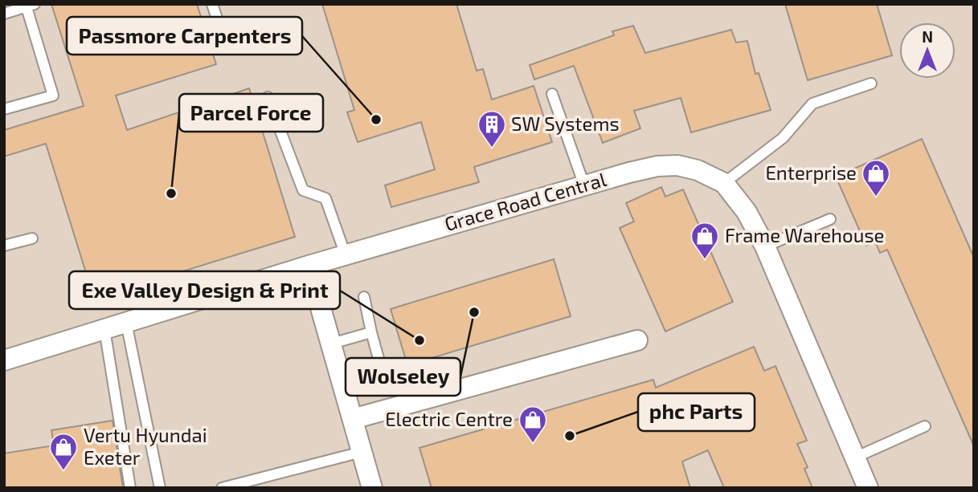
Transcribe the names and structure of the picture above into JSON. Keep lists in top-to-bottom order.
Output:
{
  "streets": {
    "street": ["Grace Road Central"]
  },
  "places": {
    "other": [
      "Passmore Carpenters",
      "Parcel Force",
      "Wolseley",
      "Exe Valley Design & Print",
      "phc Parts"
    ],
    "building": ["SW Systems"],
    "shop": [
      "Enterprise",
      "Frame Warehouse",
      "Electric Centre",
      "Vertu Hyundai Exeter"
    ]
  },
  "north": "top"
}
